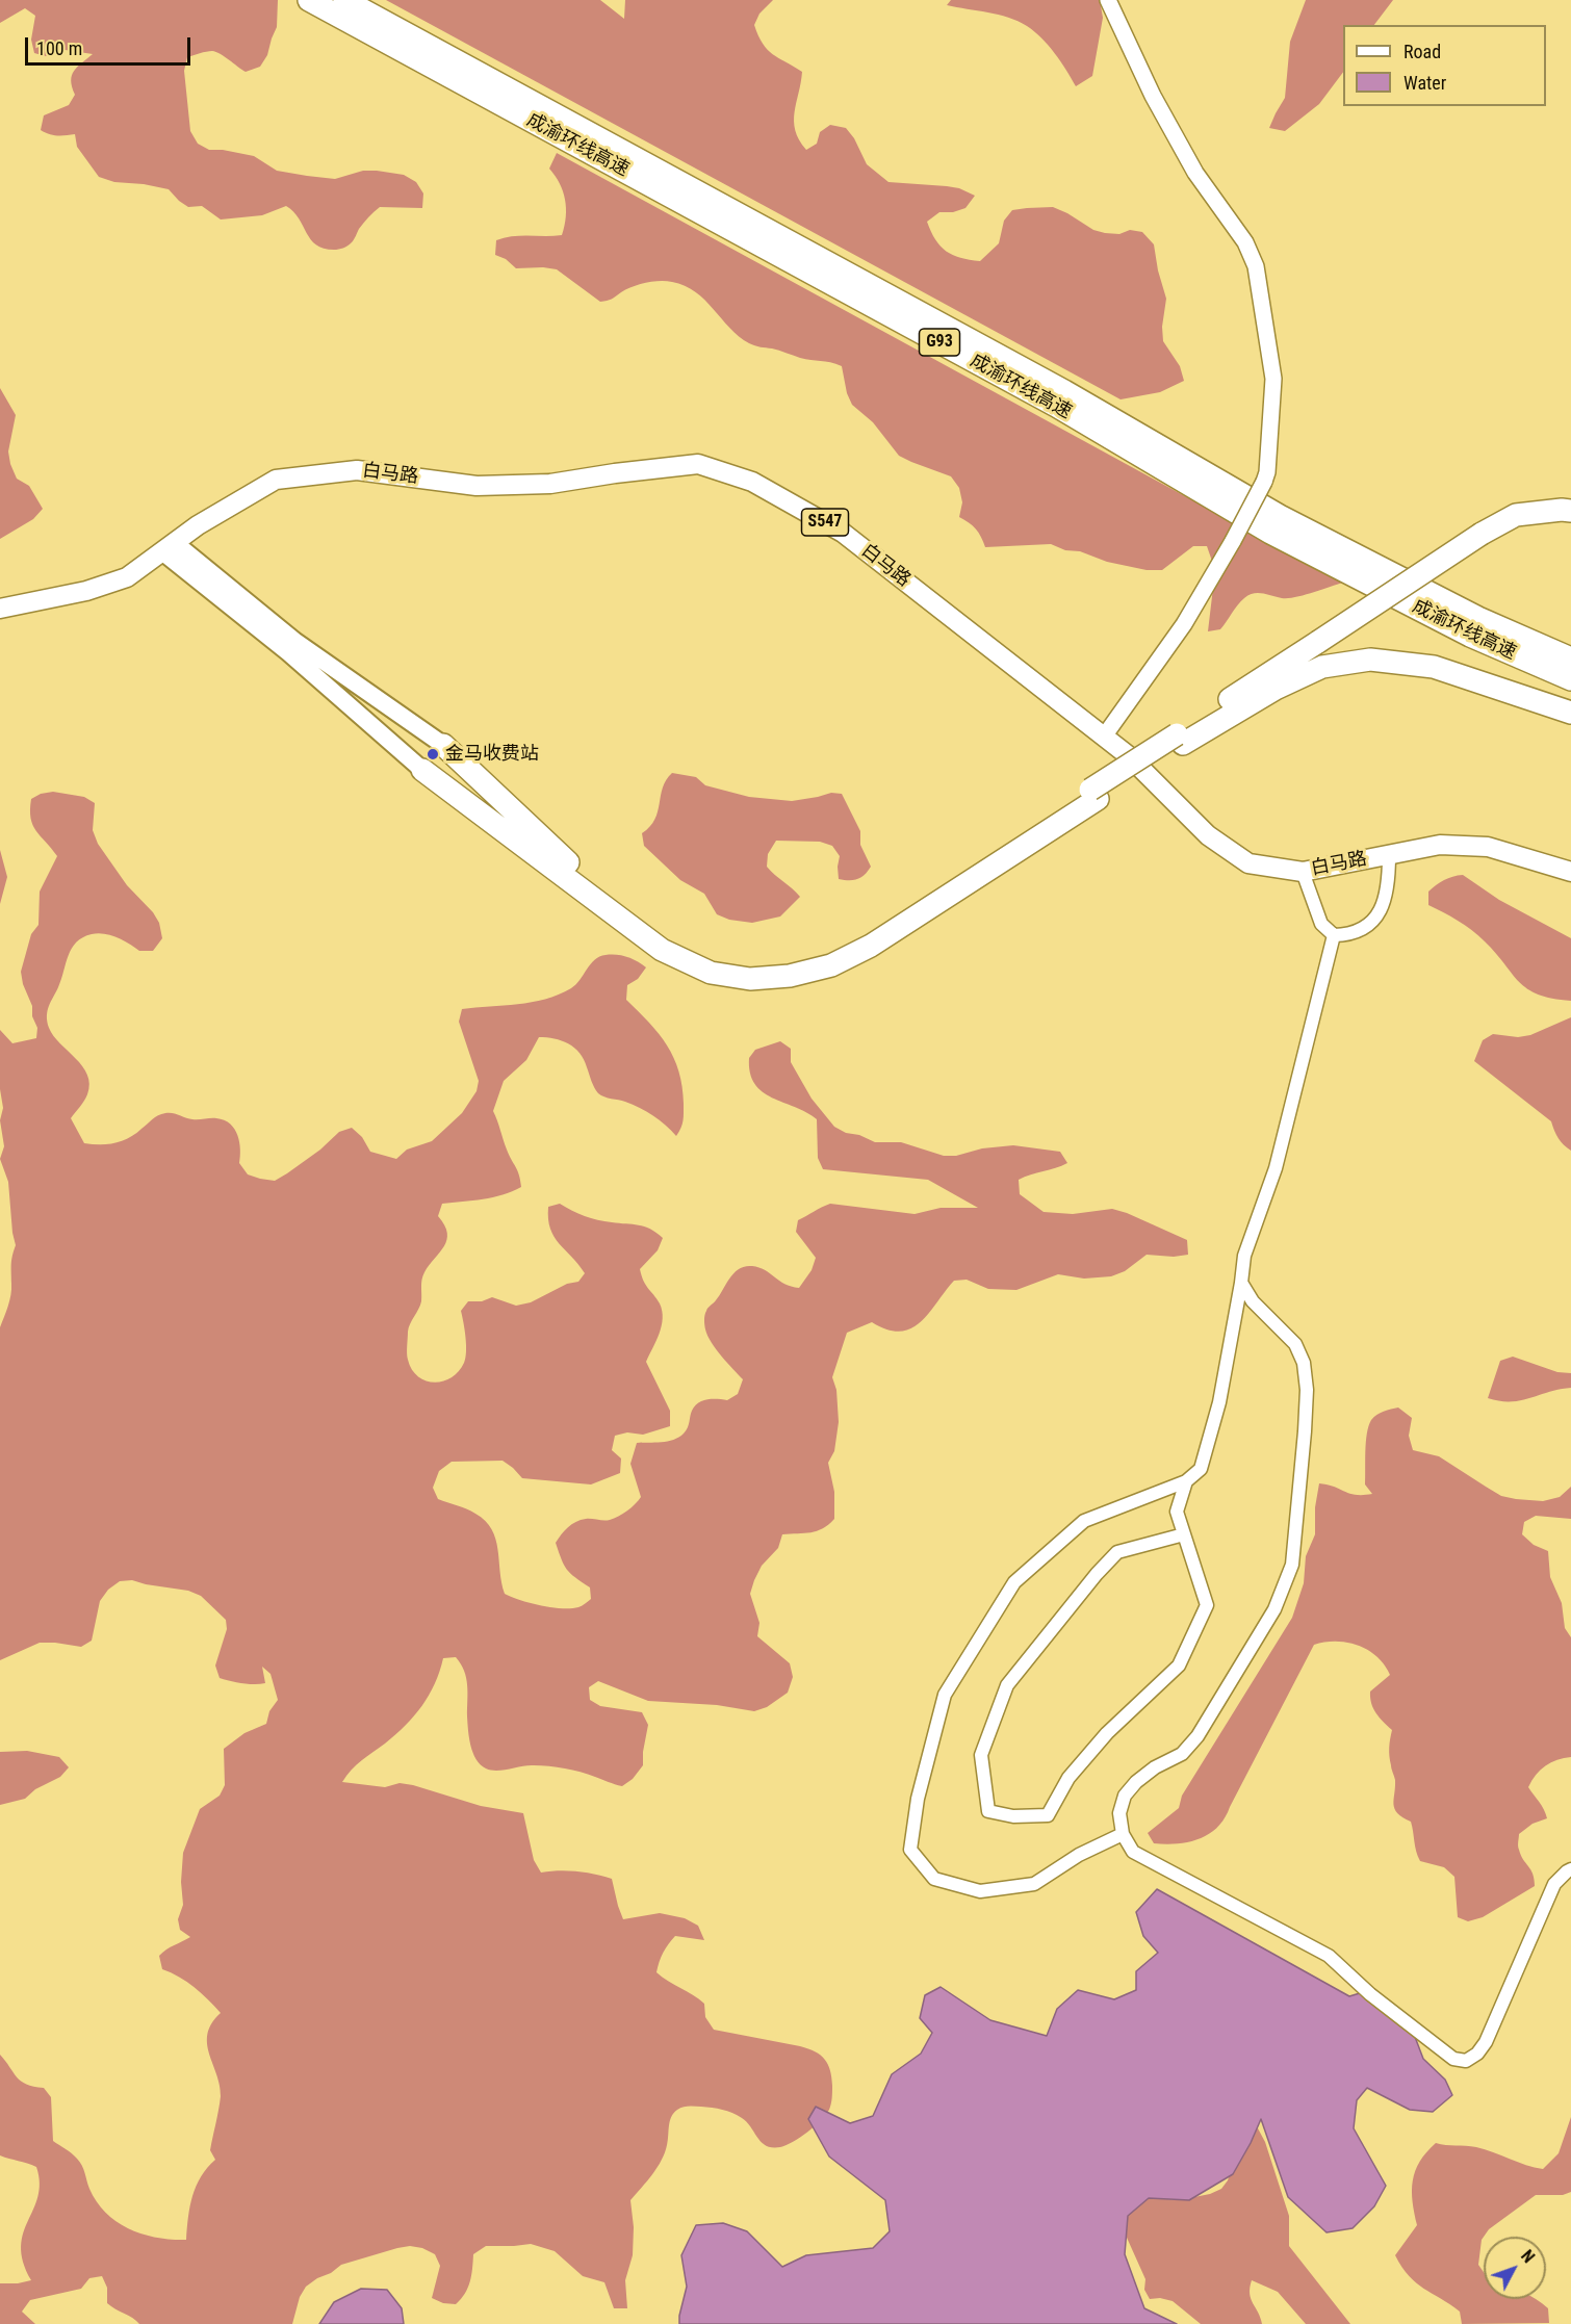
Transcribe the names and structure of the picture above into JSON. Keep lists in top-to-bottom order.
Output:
{
  "streets": {
    "highway": ["成渝环线高速", "G93"],
    "main road": ["白马路", "S547"]
  },
  "places": ["金马收费站"],
  "legend": ["Road", "Water"],
  "scale_bar": "100 m",
  "north": "top right"
}
